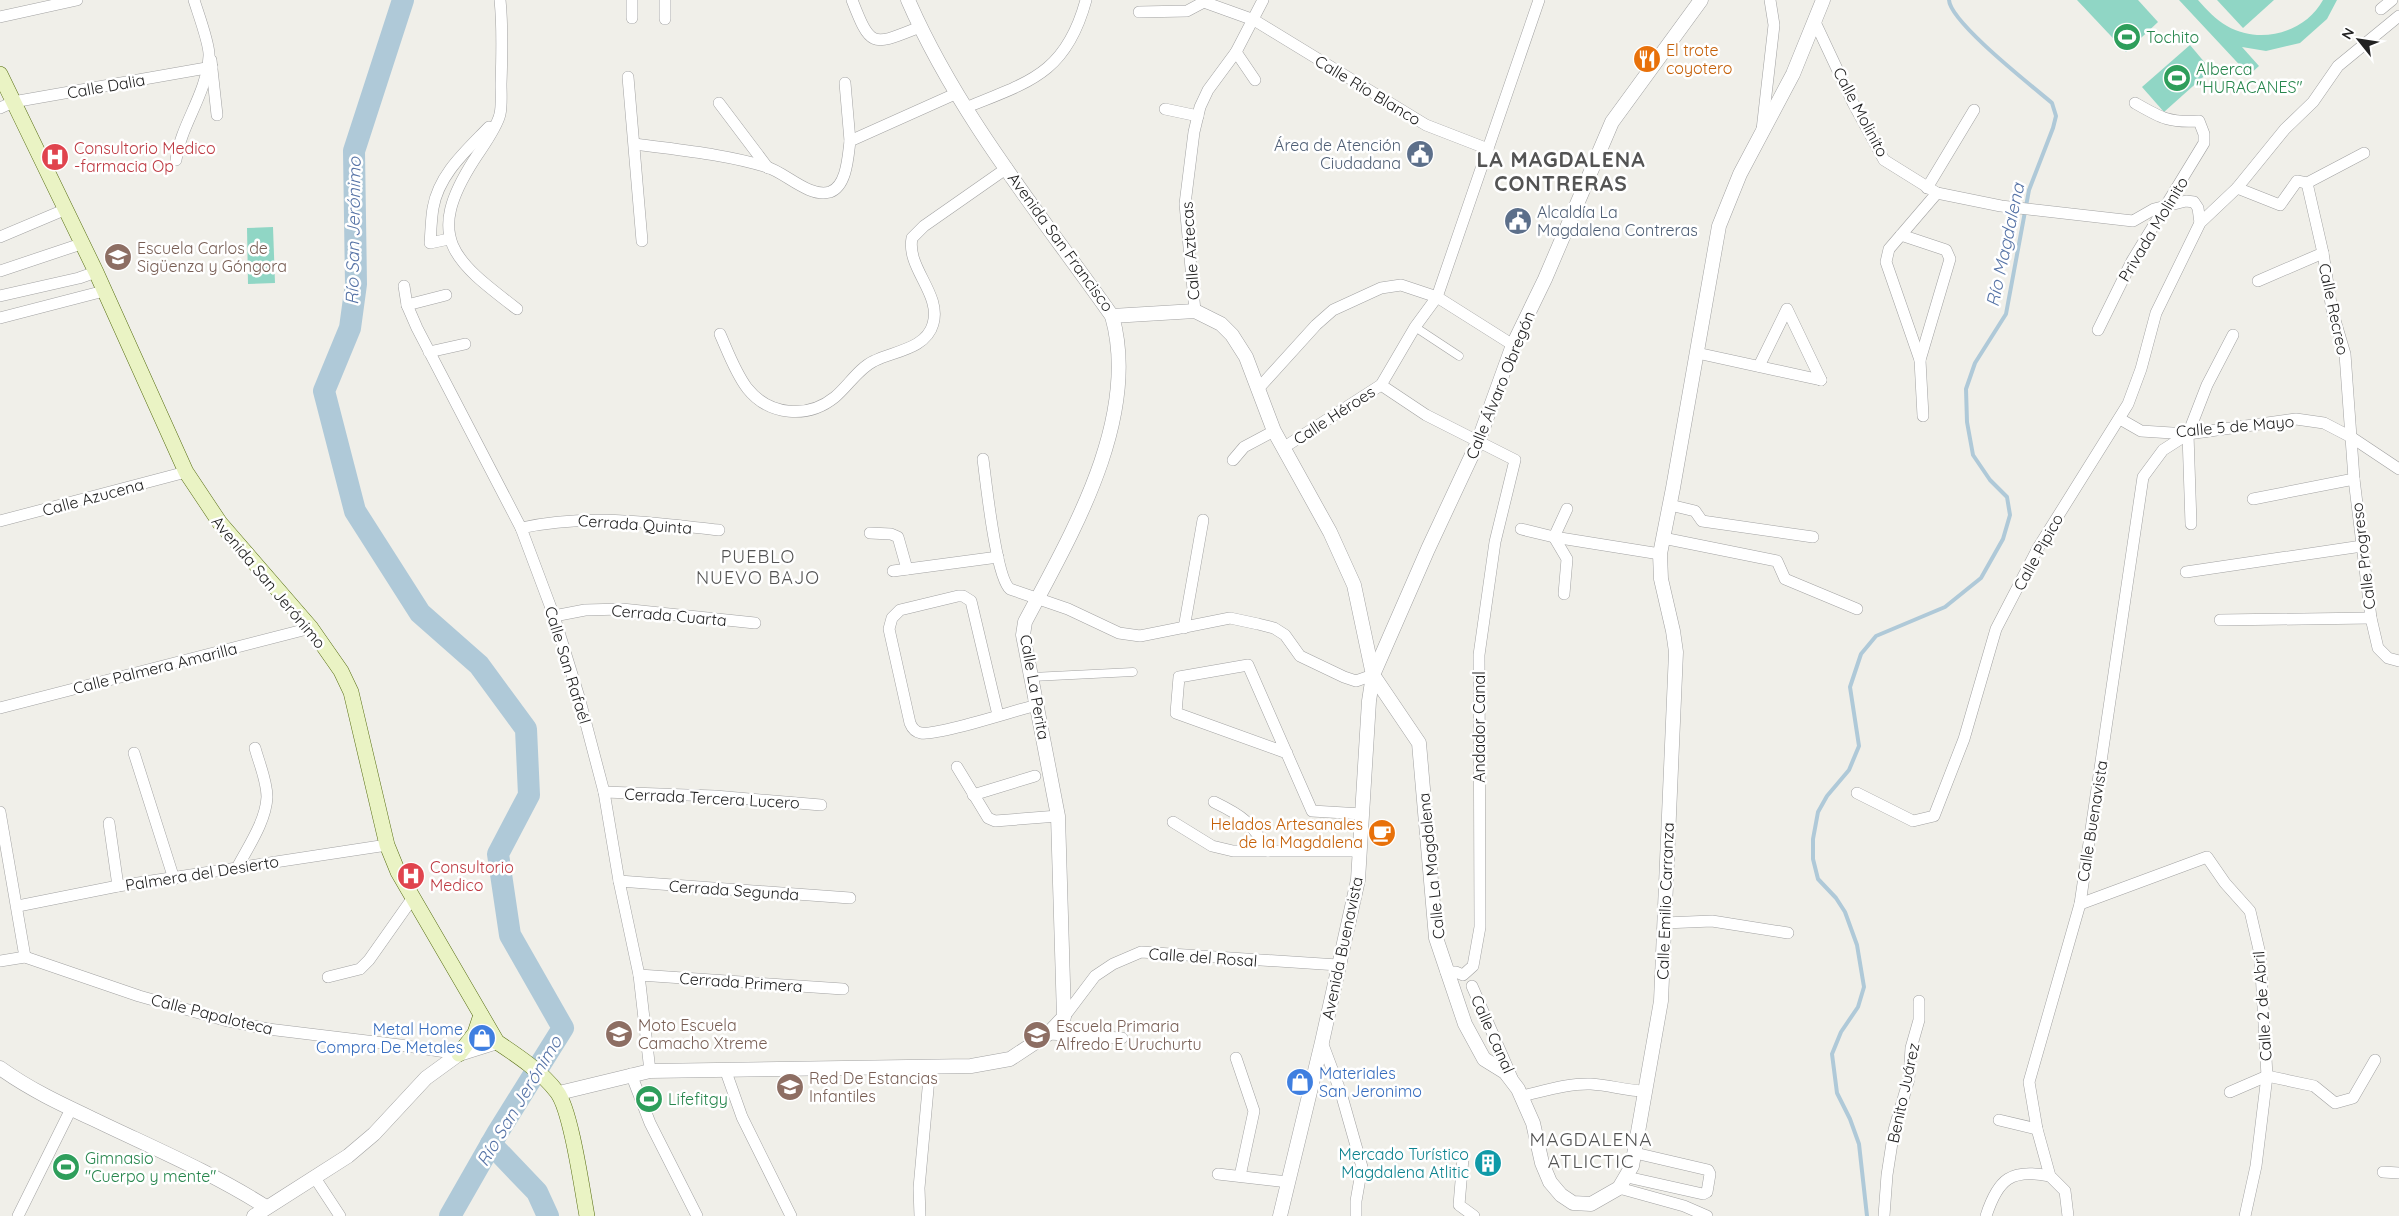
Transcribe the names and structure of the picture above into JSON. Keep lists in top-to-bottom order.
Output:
{
  "streets": {
    "main road": ["Avenida San Jerónimo"],
    "street": [
      "Calle Dalia",
      "Calle Río Blanco",
      "Calle Molinito",
      "Privada Molinito",
      "Avenida San Francisco",
      "Calle Aztecas",
      "Calle Recreo",
      "Calle Álvaro Obregón",
      "Calle Héroes",
      "Calle 5 de Mayo",
      "Calle Azucena",
      "Cerrada Quinta",
      "Calle Pipico",
      "Calle Progreso",
      "Cerrada Cuarta",
      "Calle San Rafaél",
      "Calle Palmera Amarilla",
      "Calle La Perita",
      "Andador Canal",
      "Cerrada Tercera Lucero",
      "Calle Buenavista",
      "Calle La Magdalena",
      "Palmera del Desierto",
      "Cerrada Segunda",
      "Calle Emilio Carranza",
      "Avenida Buenavista",
      "Calle del Rosal",
      "Cerrada Primera",
      "Calle 2 de Abril",
      "Calle Papaloteca",
      "Calle Canal",
      "Benito Juárez"
    ]
  },
  "crossings": [
    ["Calle Dalia", "Avenida San Jerónimo"],
    ["Calle Río Blanco", "Calle Aztecas"],
    ["Calle Molinito", "Privada Molinito"],
    ["Calle Molinito", "Calle Pipico"],
    ["Calle Molinito", "Calle Emilio Carranza"],
    ["Avenida San Francisco", "Calle Aztecas"],
    ["Avenida San Francisco", "Calle La Perita"],
    ["Calle Recreo", "Calle 5 de Mayo"],
    ["Calle Recreo", "Calle Progreso"],
    ["Calle Álvaro Obregón", "Calle Héroes"],
    ["Calle Álvaro Obregón", "Calle La Magdalena"],
    ["Calle Álvaro Obregón", "Avenida Buenavista"],
    ["Calle Héroes", "Andador Canal"],
    ["Calle 5 de Mayo", "Calle Pipico"],
    ["Calle 5 de Mayo", "Calle Progreso"],
    ["Calle 5 de Mayo", "Calle Buenavista"],
    ["Calle Azucena", "Avenida San Jerónimo"],
    ["Cerrada Quinta", "Calle San Rafaél"],
    ["Avenida San Jerónimo", "Calle Palmera Amarilla"],
    ["Avenida San Jerónimo", "Palmera del Desierto"],
    ["Cerrada Cuarta", "Calle San Rafaél"],
    ["Calle San Rafaél", "Cerrada Tercera Lucero"],
    ["Calle San Rafaél", "Cerrada Segunda"],
    ["Calle San Rafaél", "Cerrada Primera"],
    ["Calle La Perita", "Calle del Rosal"],
    ["Andador Canal", "Calle La Magdalena"],
    ["Calle Buenavista", "Calle 2 de Abril"],
    ["Calle La Magdalena", "Avenida Buenavista"],
    ["Calle La Magdalena", "Calle Canal"],
    ["Avenida Buenavista", "Calle del Rosal"]
  ],
  "districts": ["LA MAGDALENA CONTRERAS", "PUEBLO NUEVO BAJO", "MAGDALENA ATLICTIC"],
  "water": ["Río San Jerónimo", "Río Magdalena"],
  "places": {
    "sports": [
      "Tochito",
      "Alberca \"HURACANES\"",
      "Lifefitgy",
      "Gimnasio \"Cuerpo y mente\""
    ],
    "restaurant": ["El trote coyotero"],
    "public building": ["Área de Atención Ciudadana", "Alcaldía La Magdalena Contreras"],
    "hospital": ["Consultorio Medico -farmacia Op", "Consultorio Medico"],
    "school or university": [
      "Escuela Carlos de Sigüenza y Góngora",
      "Moto Escuela Camacho Xtreme",
      "Escuela Primaria Alfredo E Uruchurtu",
      "Red De Estancias Infantiles"
    ],
    "cafe": ["Helados Artesanales de la Magdalena"],
    "shop": ["Metal Home Compra De Metales", "Materiales San Jeronimo"],
    "building": ["Mercado Turístico Magdalena Atlitic"]
  },
  "north": "top left"
}
